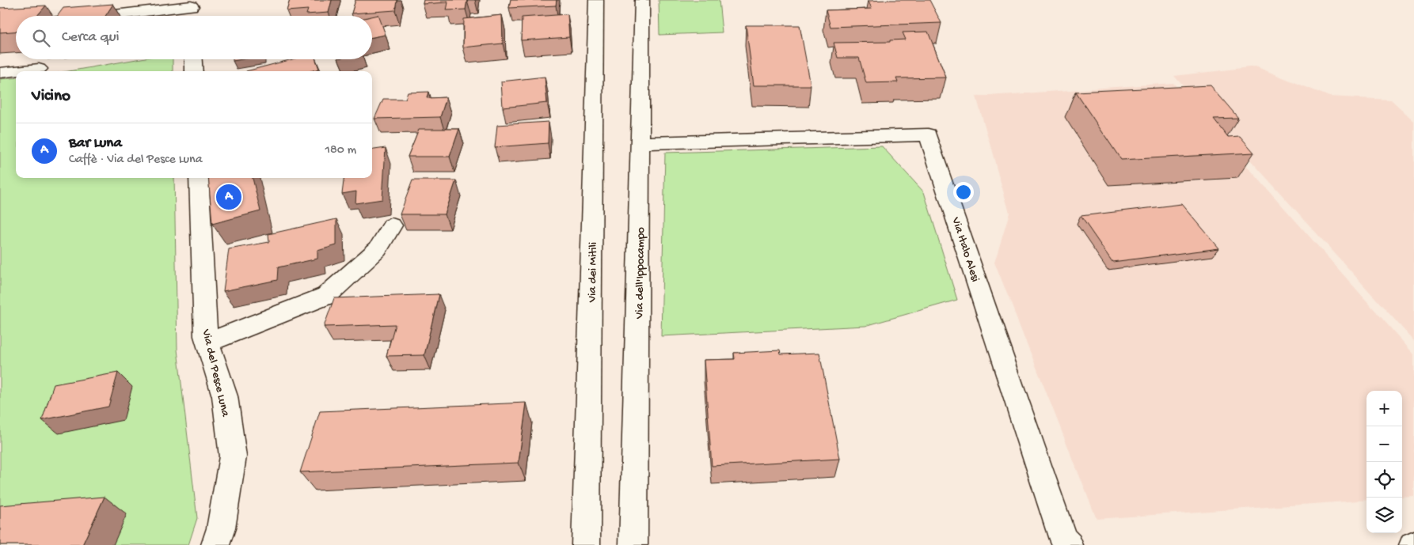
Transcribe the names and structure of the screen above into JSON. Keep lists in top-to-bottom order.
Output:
{
  "streets": {
    "street": [
      "Via Italo Alesi",
      "Via dei Mitili",
      "Via dell'Ippocampo",
      "Via del Pesce Luna"
    ]
  },
  "crossings": [
    ["Via Italo Alesi", "Via dell'Ippocampo"]
  ],
  "page": {
    "search": "Cerca qui",
    "heading": "Vicino",
    "list": [
      {
        "mark": "A",
        "name": "Bar Luna",
        "note": "Caffè · Via del Pesce Luna",
        "value": "180 m"
      }
    ],
    "pins": "A",
    "map_buttons": ["+", "−"]
  }
}
